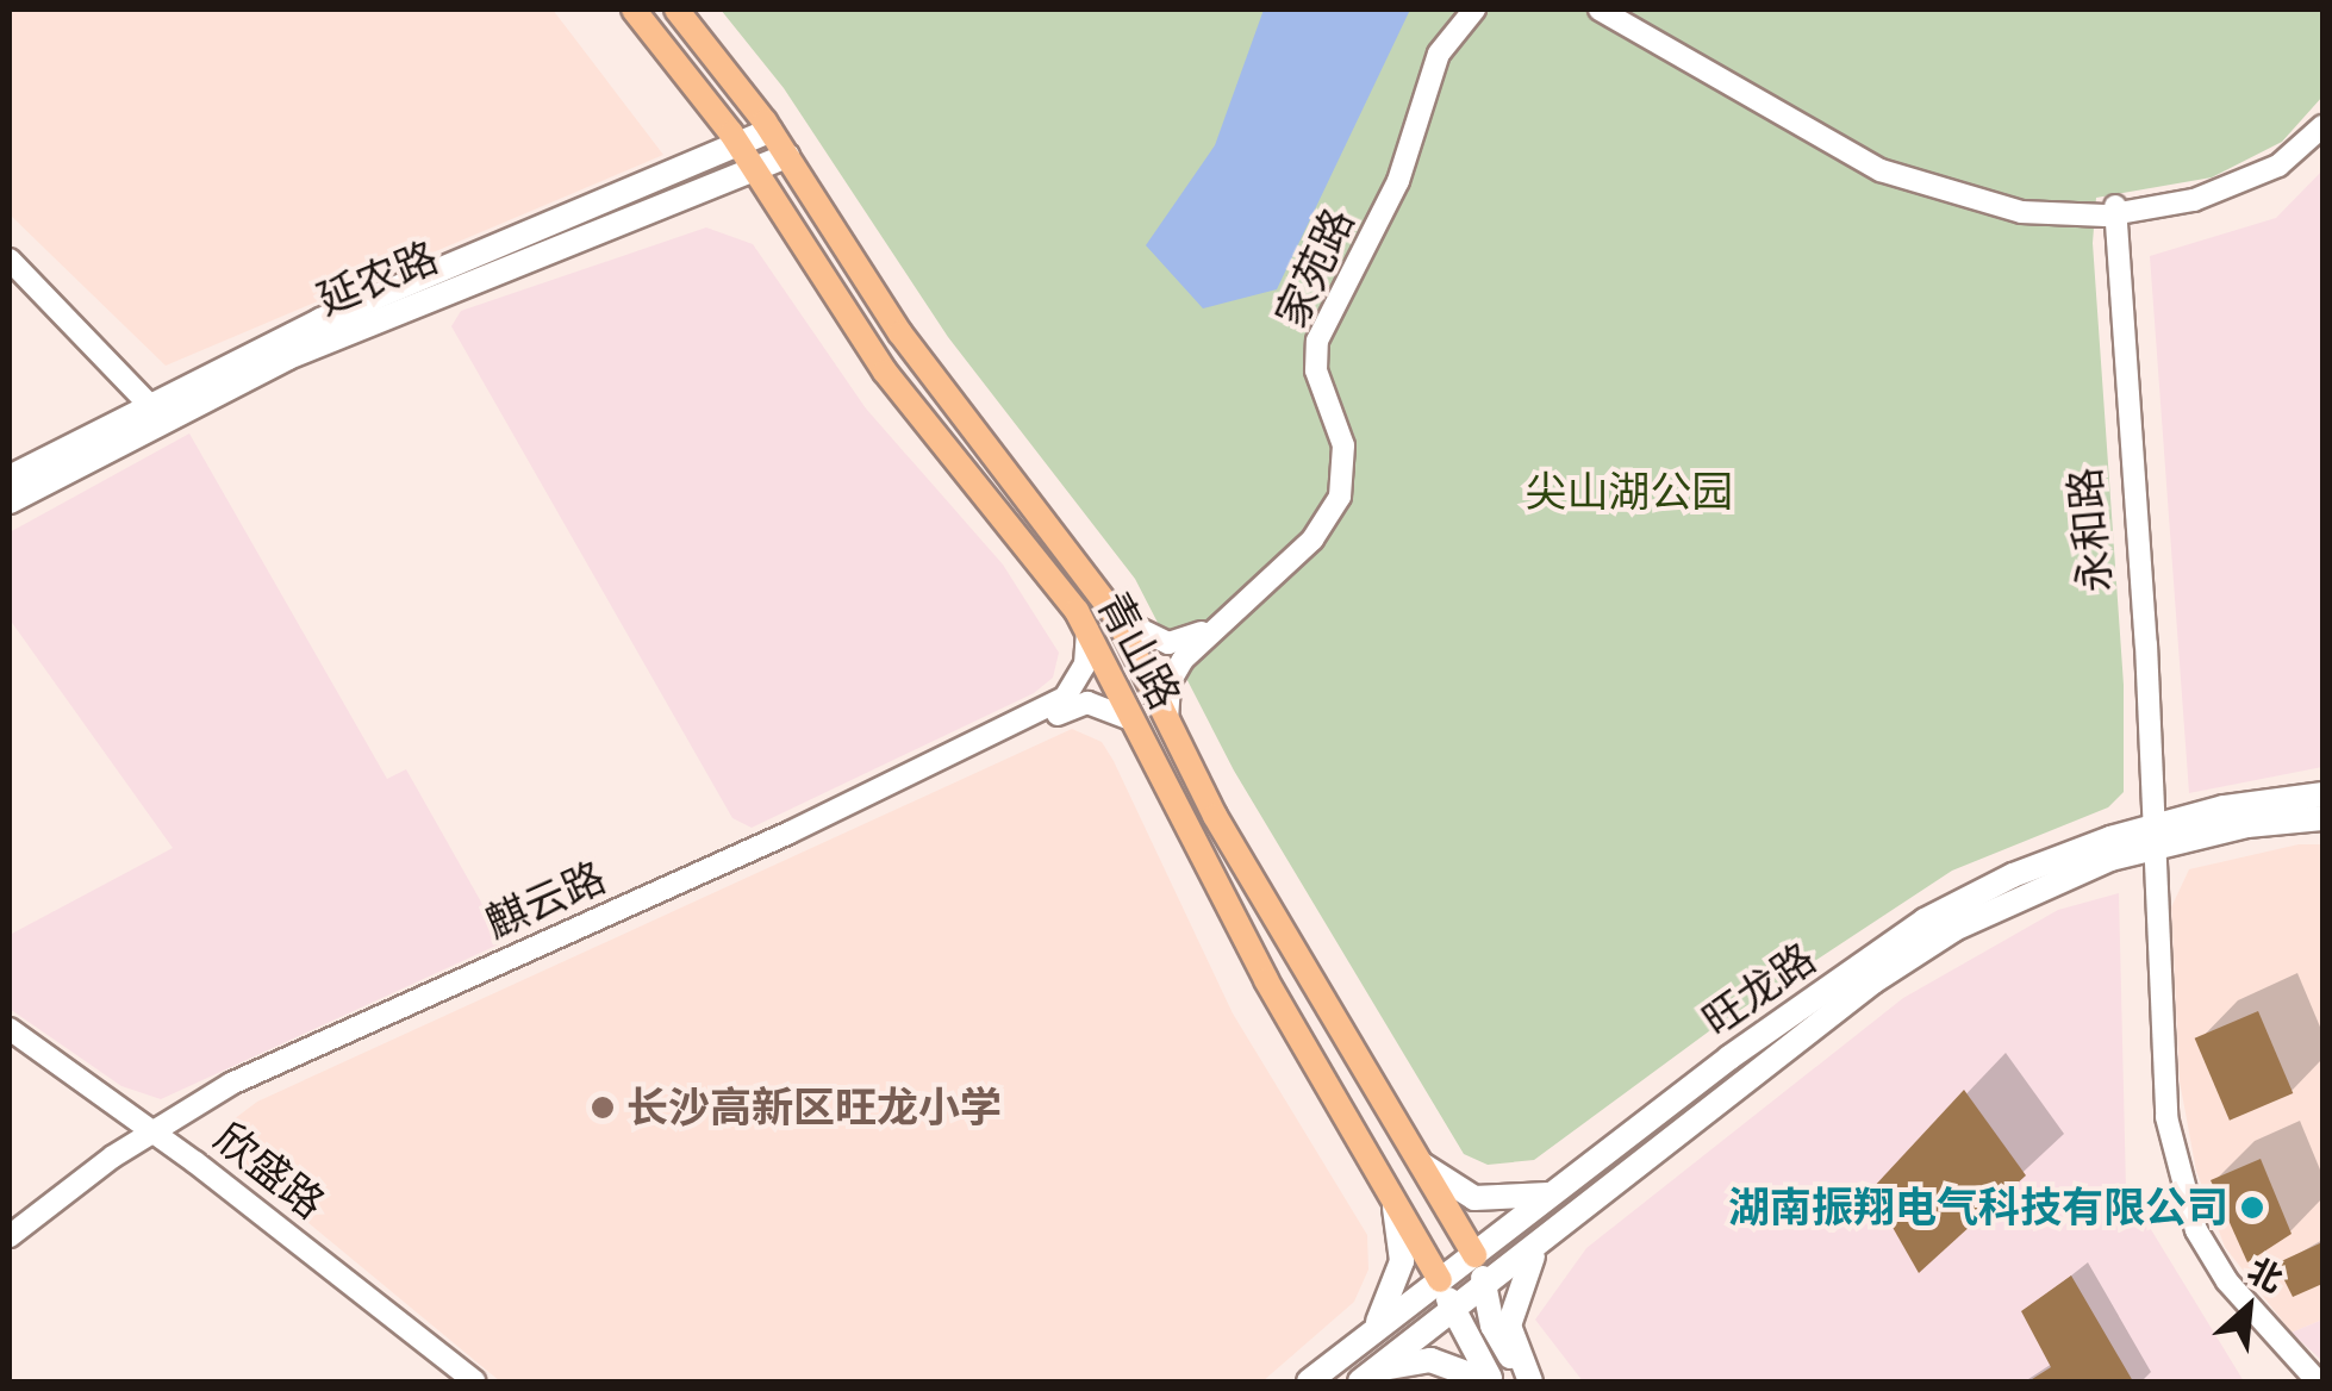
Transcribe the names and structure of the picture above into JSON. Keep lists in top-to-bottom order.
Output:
{
  "streets": {
    "main road": ["延农路", "青山路", "旺龙路"],
    "street": [
      "家苑路",
      "永和路",
      "麒云路",
      "欣盛路"
    ]
  },
  "crossings": [
    ["家苑路", "青山路"],
    ["延农路", "青山路"],
    ["永和路", "旺龙路"],
    ["青山路", "麒云路"],
    ["青山路", "旺龙路"],
    ["麒云路", "欣盛路"]
  ],
  "parks": ["尖山湖公园"],
  "places": ["长沙高新区旺龙小学", "湖南振翔电气科技有限公司"],
  "north": "top right"
}
